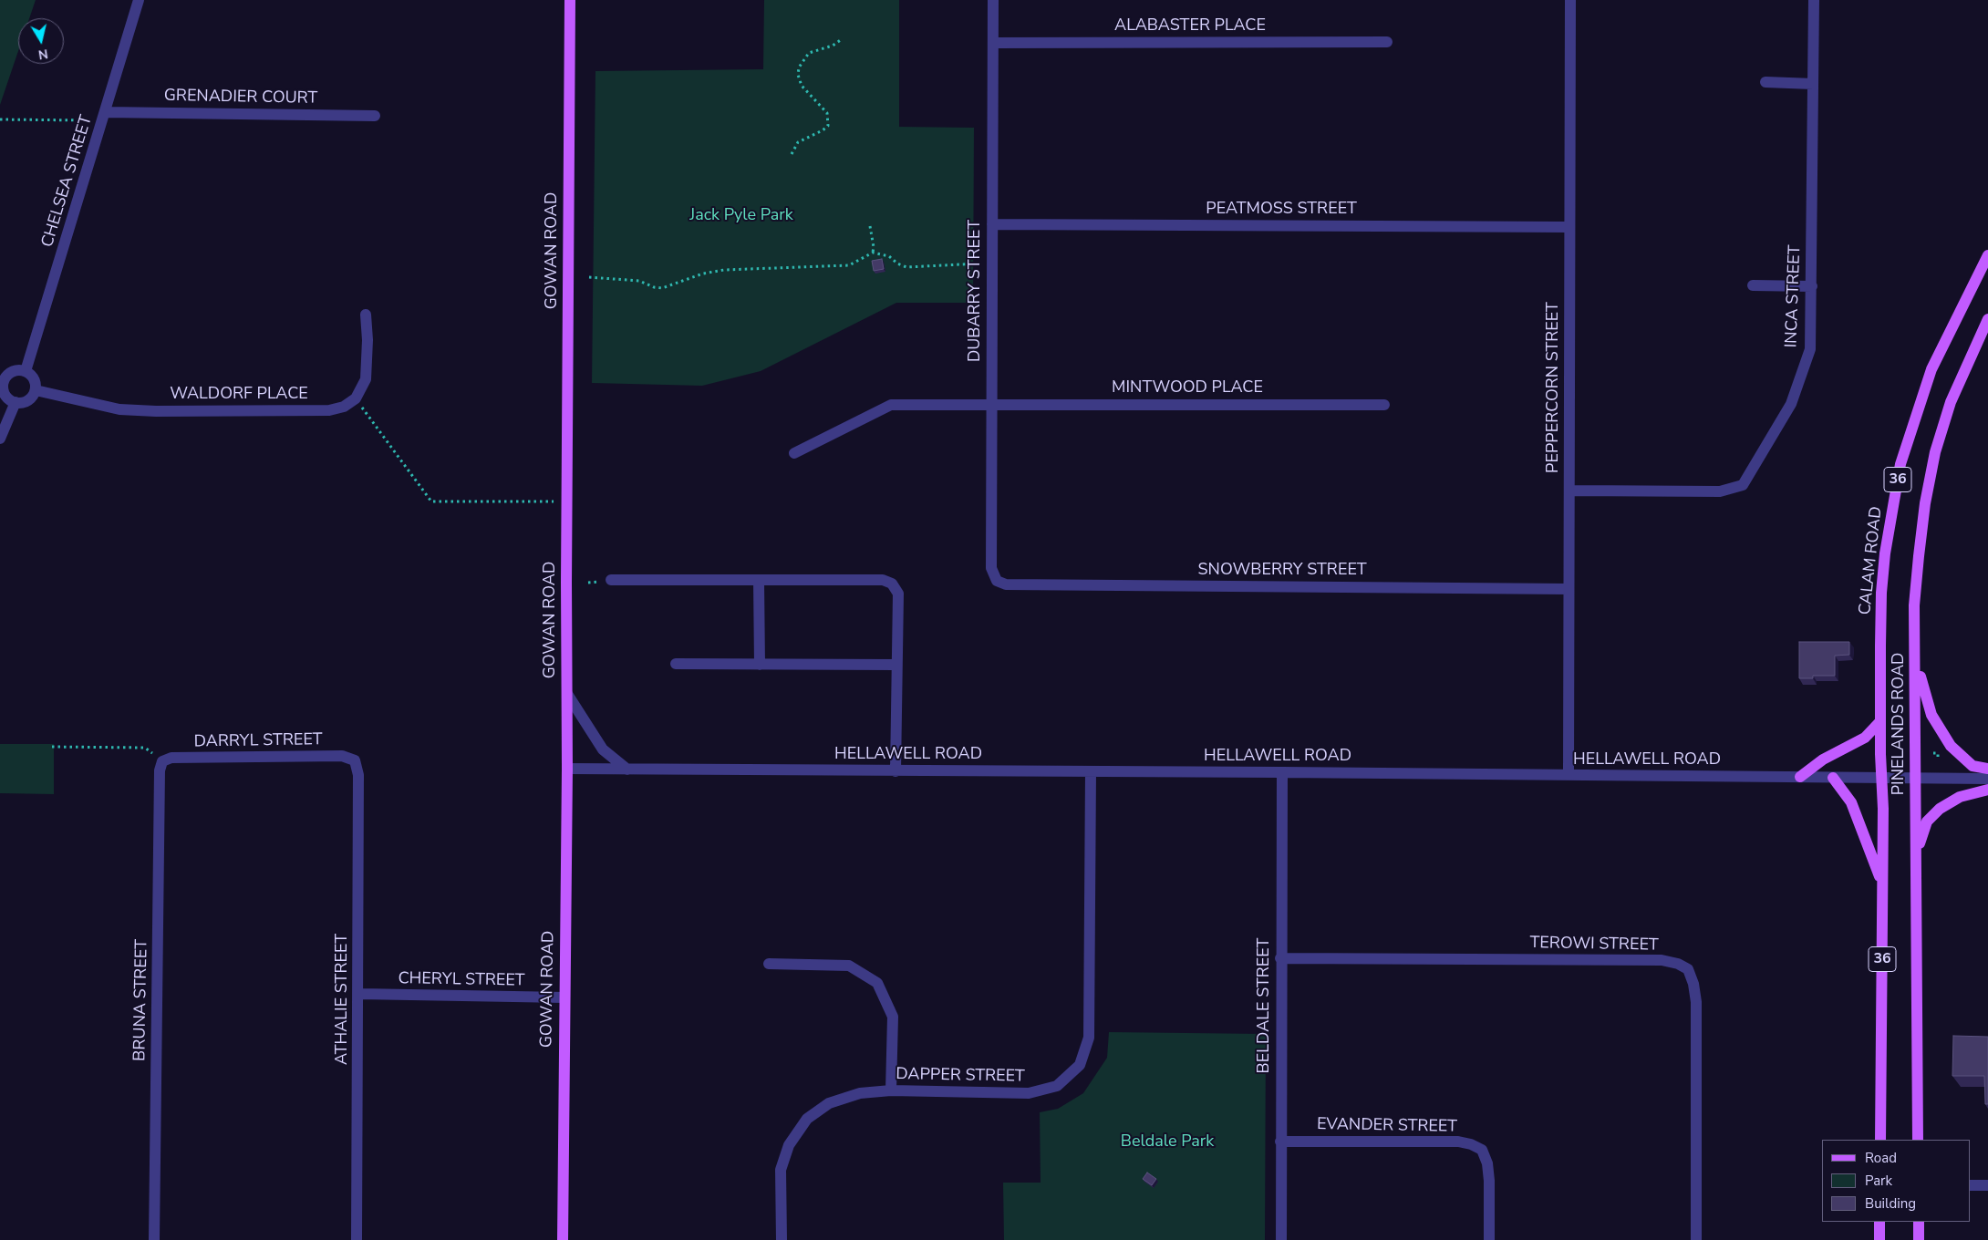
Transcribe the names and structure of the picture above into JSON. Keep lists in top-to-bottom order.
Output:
{
  "streets": {
    "main road": [
      "GOWAN ROAD",
      "36",
      "CALAM ROAD",
      "PINELANDS ROAD"
    ],
    "street": [
      "ALABASTER PLACE",
      "GRENADIER COURT",
      "CHELSEA STREET",
      "PEATMOSS STREET",
      "DUBARRY STREET",
      "INCA STREET",
      "PEPPERCORN STREET",
      "MINTWOOD PLACE",
      "WALDORF PLACE",
      "SNOWBERRY STREET",
      "DARRYL STREET",
      "HELLAWELL ROAD",
      "TEROWI STREET",
      "CHERYL STREET",
      "ATHALIE STREET",
      "BRUNA STREET",
      "BELDALE STREET",
      "DAPPER STREET",
      "EVANDER STREET"
    ]
  },
  "crossings": [
    ["ALABASTER PLACE", "DUBARRY STREET"],
    ["GRENADIER COURT", "CHELSEA STREET"],
    ["CHELSEA STREET", "WALDORF PLACE"],
    ["PEATMOSS STREET", "DUBARRY STREET"],
    ["PEATMOSS STREET", "PEPPERCORN STREET"],
    ["GOWAN ROAD", "HELLAWELL ROAD"],
    ["GOWAN ROAD", "CHERYL STREET"],
    ["DUBARRY STREET", "MINTWOOD PLACE"],
    ["DUBARRY STREET", "SNOWBERRY STREET"],
    ["INCA STREET", "PEPPERCORN STREET"],
    ["PEPPERCORN STREET", "SNOWBERRY STREET"],
    ["PEPPERCORN STREET", "HELLAWELL ROAD"],
    ["CALAM ROAD", "PINELANDS ROAD"],
    ["CALAM ROAD", "HELLAWELL ROAD"],
    ["PINELANDS ROAD", "HELLAWELL ROAD"],
    ["DARRYL STREET", "ATHALIE STREET"],
    ["DARRYL STREET", "BRUNA STREET"],
    ["HELLAWELL ROAD", "BELDALE STREET"],
    ["HELLAWELL ROAD", "DAPPER STREET"],
    ["TEROWI STREET", "BELDALE STREET"],
    ["CHERYL STREET", "ATHALIE STREET"],
    ["BELDALE STREET", "EVANDER STREET"]
  ],
  "parks": ["Jack Pyle Park", "Beldale Park"],
  "legend": ["Road", "Park", "Building"],
  "north": "bottom"
}
